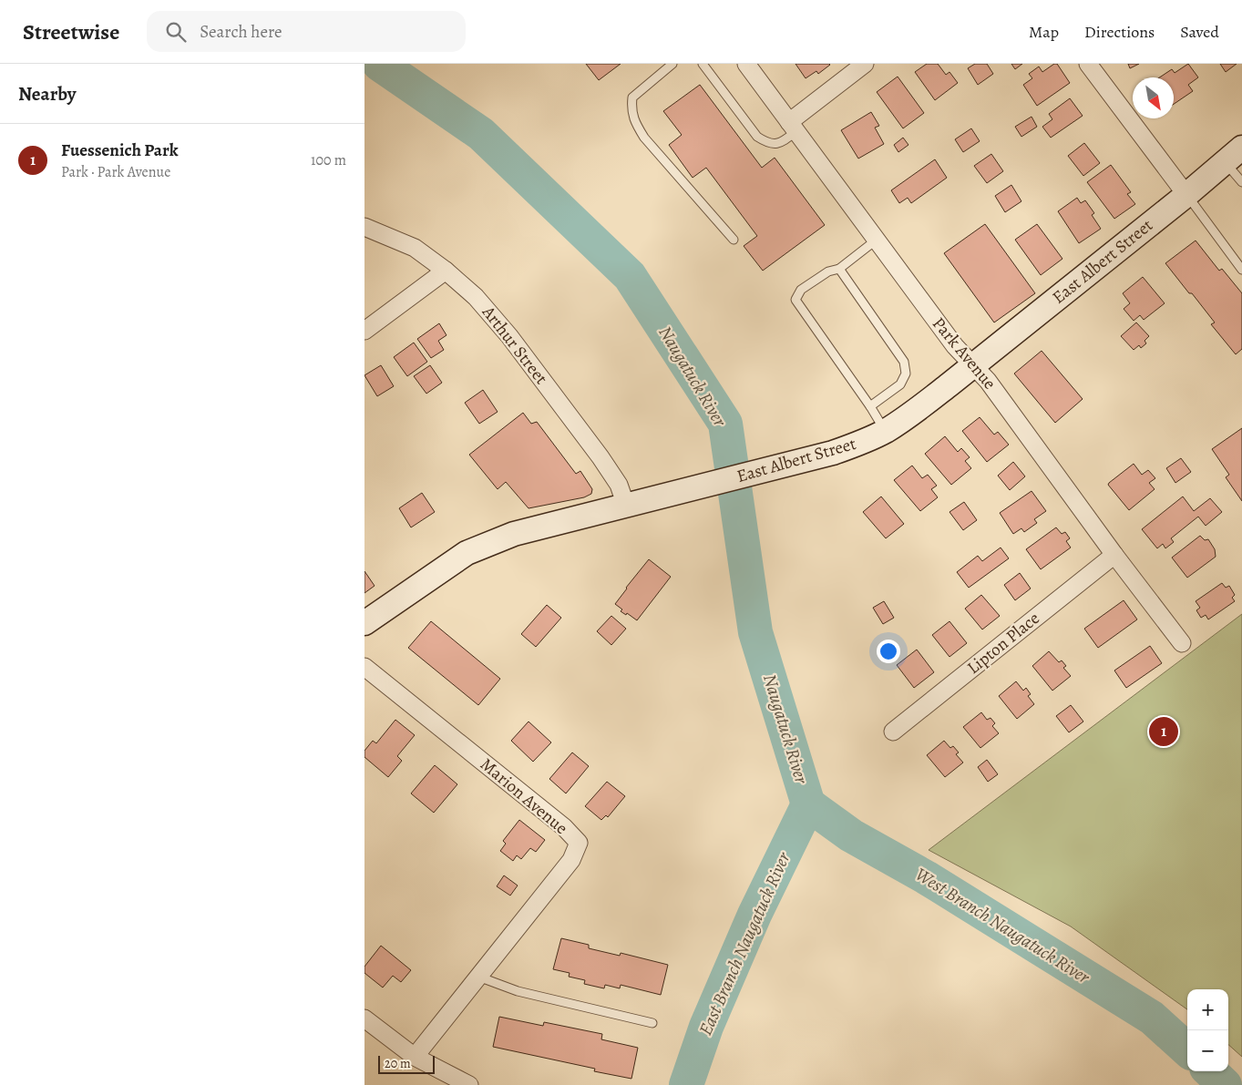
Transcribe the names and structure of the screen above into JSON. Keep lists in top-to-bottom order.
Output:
{
  "streets": {
    "main road": ["East Albert Street"],
    "street": [
      "Arthur Street",
      "Park Avenue",
      "Lipton Place",
      "Marion Avenue"
    ]
  },
  "crossings": [
    ["East Albert Street", "Arthur Street"],
    ["East Albert Street", "Park Avenue"],
    ["Park Avenue", "Lipton Place"]
  ],
  "water": ["Naugatuck River", "West Branch Naugatuck River", "East Branch Naugatuck River"],
  "scale_bar": "20 m",
  "north": "bottom right",
  "page": {
    "header": "Streetwise",
    "search": "Search here",
    "nav": ["Map", "Directions", "Saved"],
    "heading": "Nearby",
    "list": [
      {
        "mark": "1",
        "name": "Fuessenich Park",
        "note": "Park · Park Avenue",
        "value": "100 m"
      }
    ],
    "pins": "1",
    "map_buttons": ["+", "−"],
    "scale": "20 m"
  }
}
